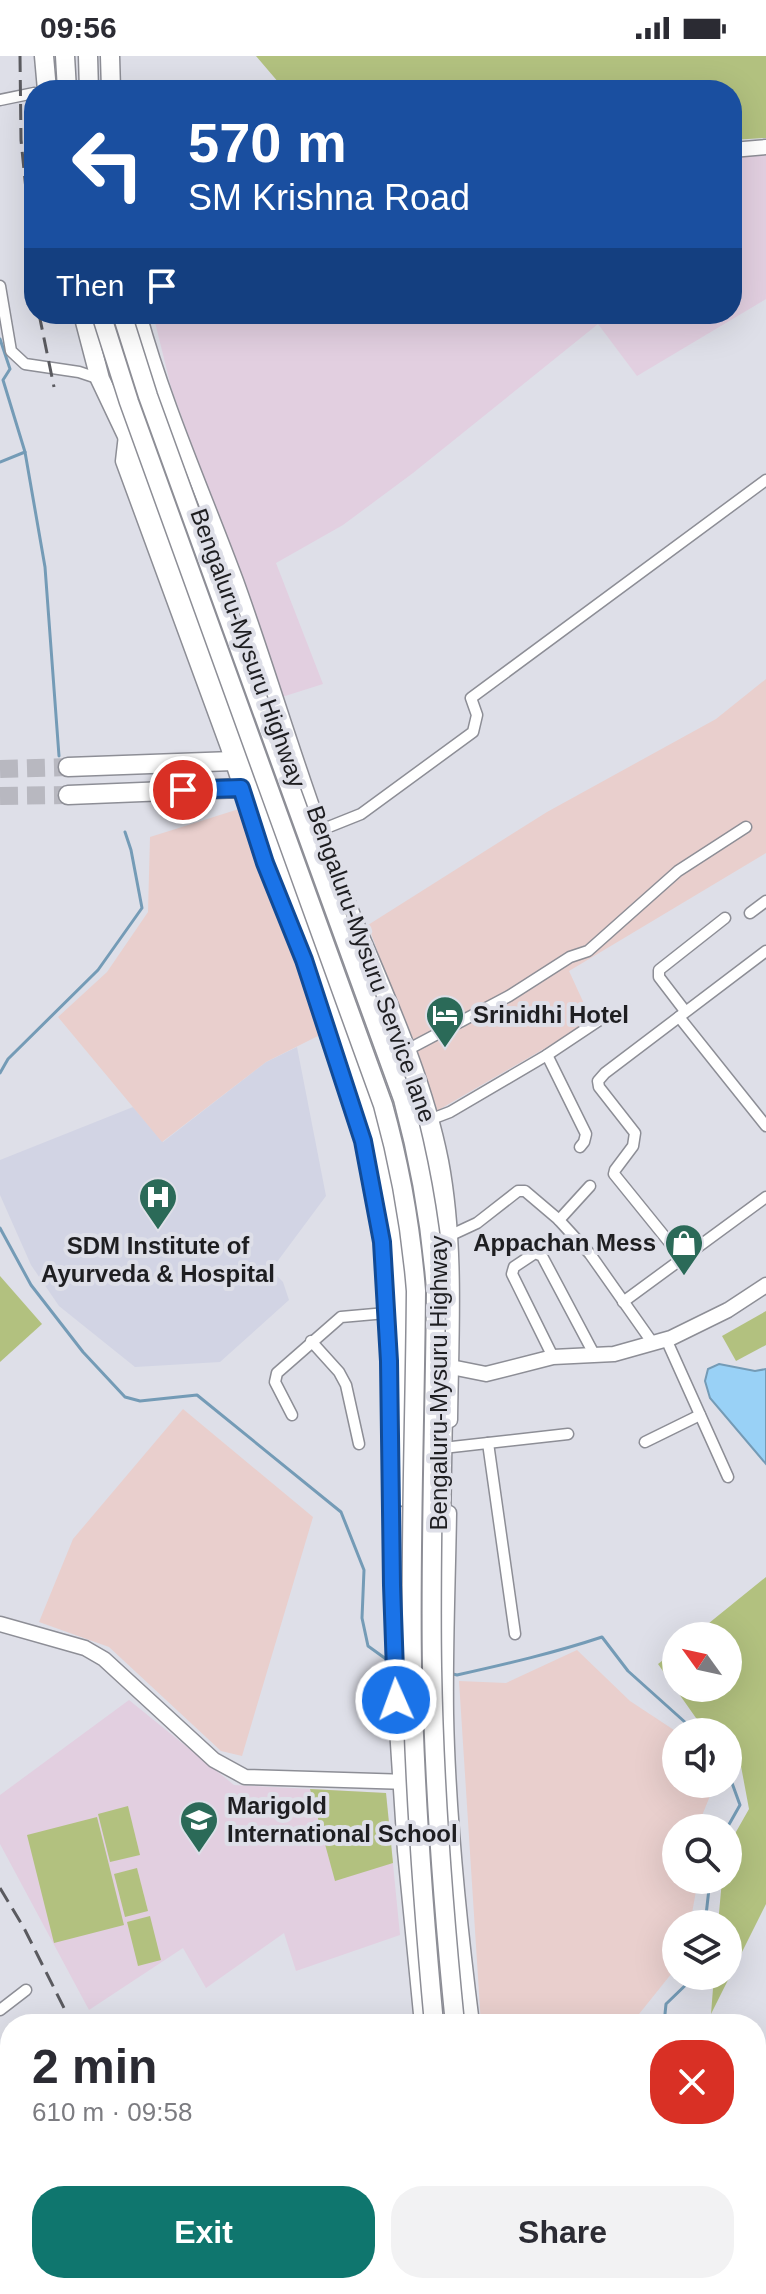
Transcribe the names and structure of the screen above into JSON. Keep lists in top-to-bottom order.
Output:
{
  "streets": {
    "highway": ["Bengaluru-Mysuru Highway"],
    "street": ["Bengaluru-Mysuru Service lane"]
  },
  "crossings": [
    ["Bengaluru-Mysuru Highway", "Bengaluru-Mysuru Service lane"]
  ],
  "places": {
    "hotel": ["Srinidhi Hotel"],
    "hospital": ["SDM Institute of Ayurveda & Hospital"],
    "shop": ["Appachan Mess"],
    "school or university": ["Marigold International School"]
  },
  "north": "top left",
  "page": {
    "status": "09:56",
    "turn": ["570 m", "SM Krishna Road"],
    "then": "Then",
    "heading": ["2 min", "610 m · 09:58"],
    "buttons": ["Exit", "Share"]
  }
}
